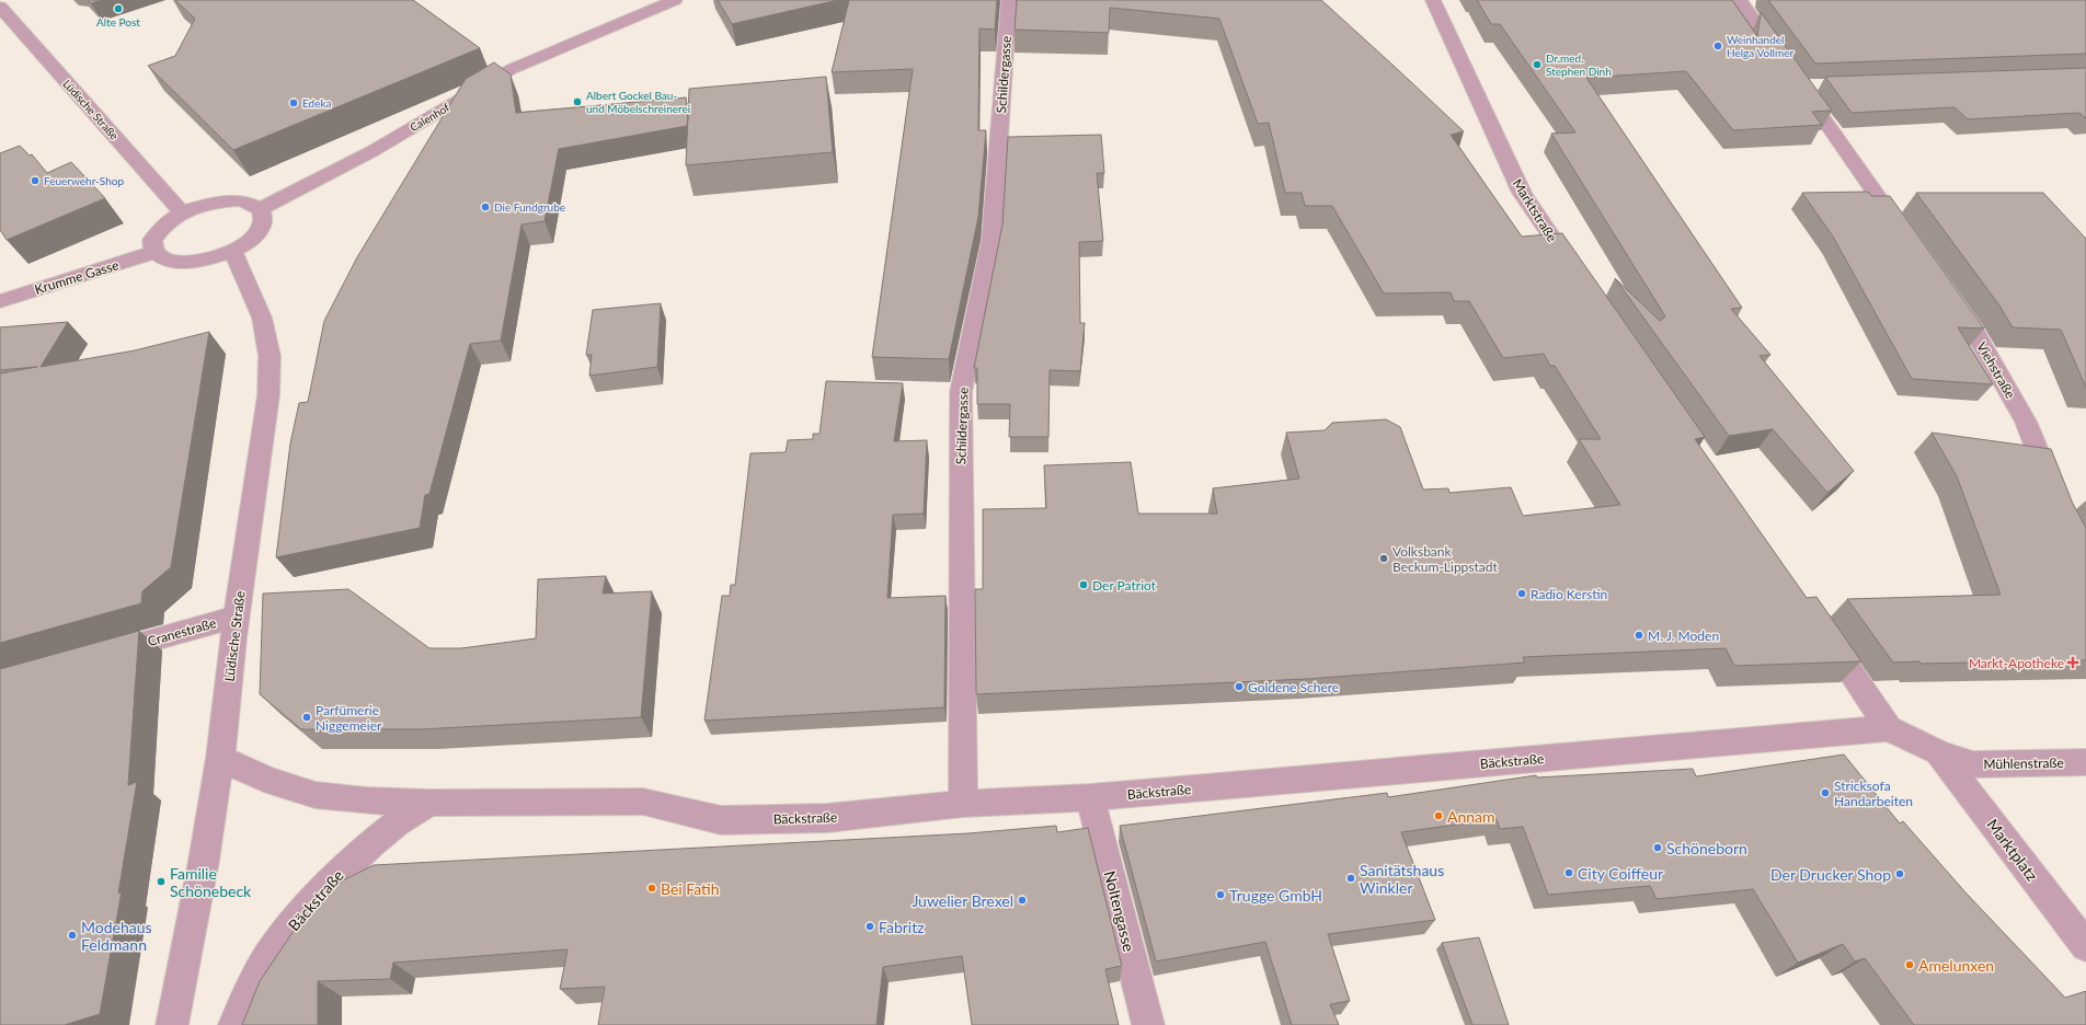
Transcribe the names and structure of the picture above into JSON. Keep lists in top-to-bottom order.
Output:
{
  "streets": {
    "street": [
      "Schildergasse",
      "Lüdische Straße",
      "Calenhof",
      "Marktstraße",
      "Krumme Gasse",
      "Viehstraße",
      "Cranestraße",
      "Bäckstraße",
      "Mühlenstraße",
      "Marktplatz",
      "Noltengasse"
    ]
  },
  "crossings": [
    ["Schildergasse", "Bäckstraße"],
    ["Lüdische Straße", "Cranestraße"],
    ["Lüdische Straße", "Bäckstraße"],
    ["Bäckstraße", "Mühlenstraße"],
    ["Bäckstraße", "Noltengasse"],
    ["Mühlenstraße", "Marktplatz"]
  ],
  "places": {
    "other": [
      "Alte Post",
      "Weinhandel Helga Vollmer",
      "Dr.med. Stephen Dinh",
      "Albert Gockel Bau- und Möbelschreinerei",
      "Edeka",
      "Feuerwehr-Shop",
      "Die Fundgrube",
      "Volksbank Beckum-Lippstadt",
      "Der Patriot",
      "Radio Kerstin",
      "M. J. Moden",
      "Goldene Schere",
      "Parfümerie Niggemeier",
      "Stricksofa Handarbeiten",
      "Annam",
      "Schöneborn",
      "City Coiffeur",
      "Der Drucker Shop",
      "Sanitätshaus Winkler",
      "Familie Schönebeck",
      "Bei Fatih",
      "Trugge GmbH",
      "Juwelier Brexel",
      "Fabritz",
      "Modehaus Feldmann",
      "Amelunxen"
    ],
    "health": ["Markt-Apotheke"]
  }
}
